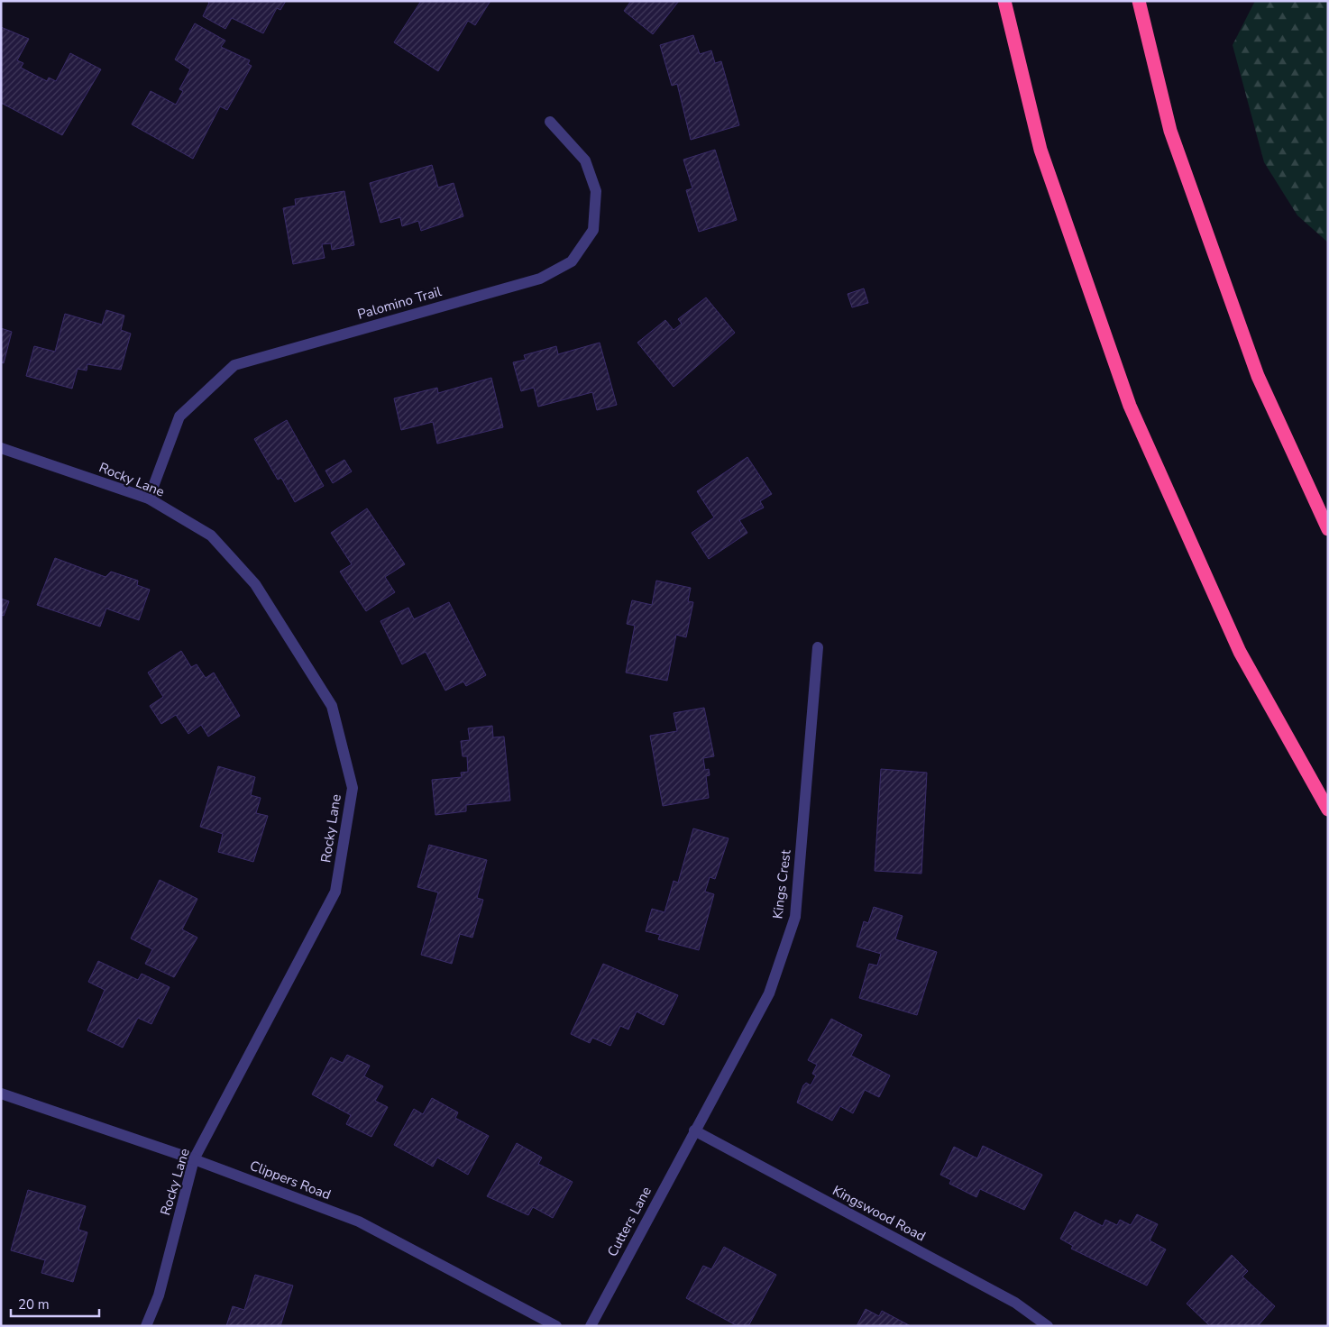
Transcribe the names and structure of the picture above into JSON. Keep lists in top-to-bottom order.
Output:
{
  "streets": {
    "street": [
      "Palomino Trail",
      "Rocky Lane",
      "Kings Crest",
      "Clippers Road",
      "Kingswood Road",
      "Cutters Lane"
    ]
  },
  "crossings": [
    ["Palomino Trail", "Rocky Lane"],
    ["Rocky Lane", "Clippers Road"],
    ["Kings Crest", "Kingswood Road"],
    ["Kings Crest", "Cutters Lane"],
    ["Kingswood Road", "Cutters Lane"]
  ],
  "scale_bar": "20 m"
}
